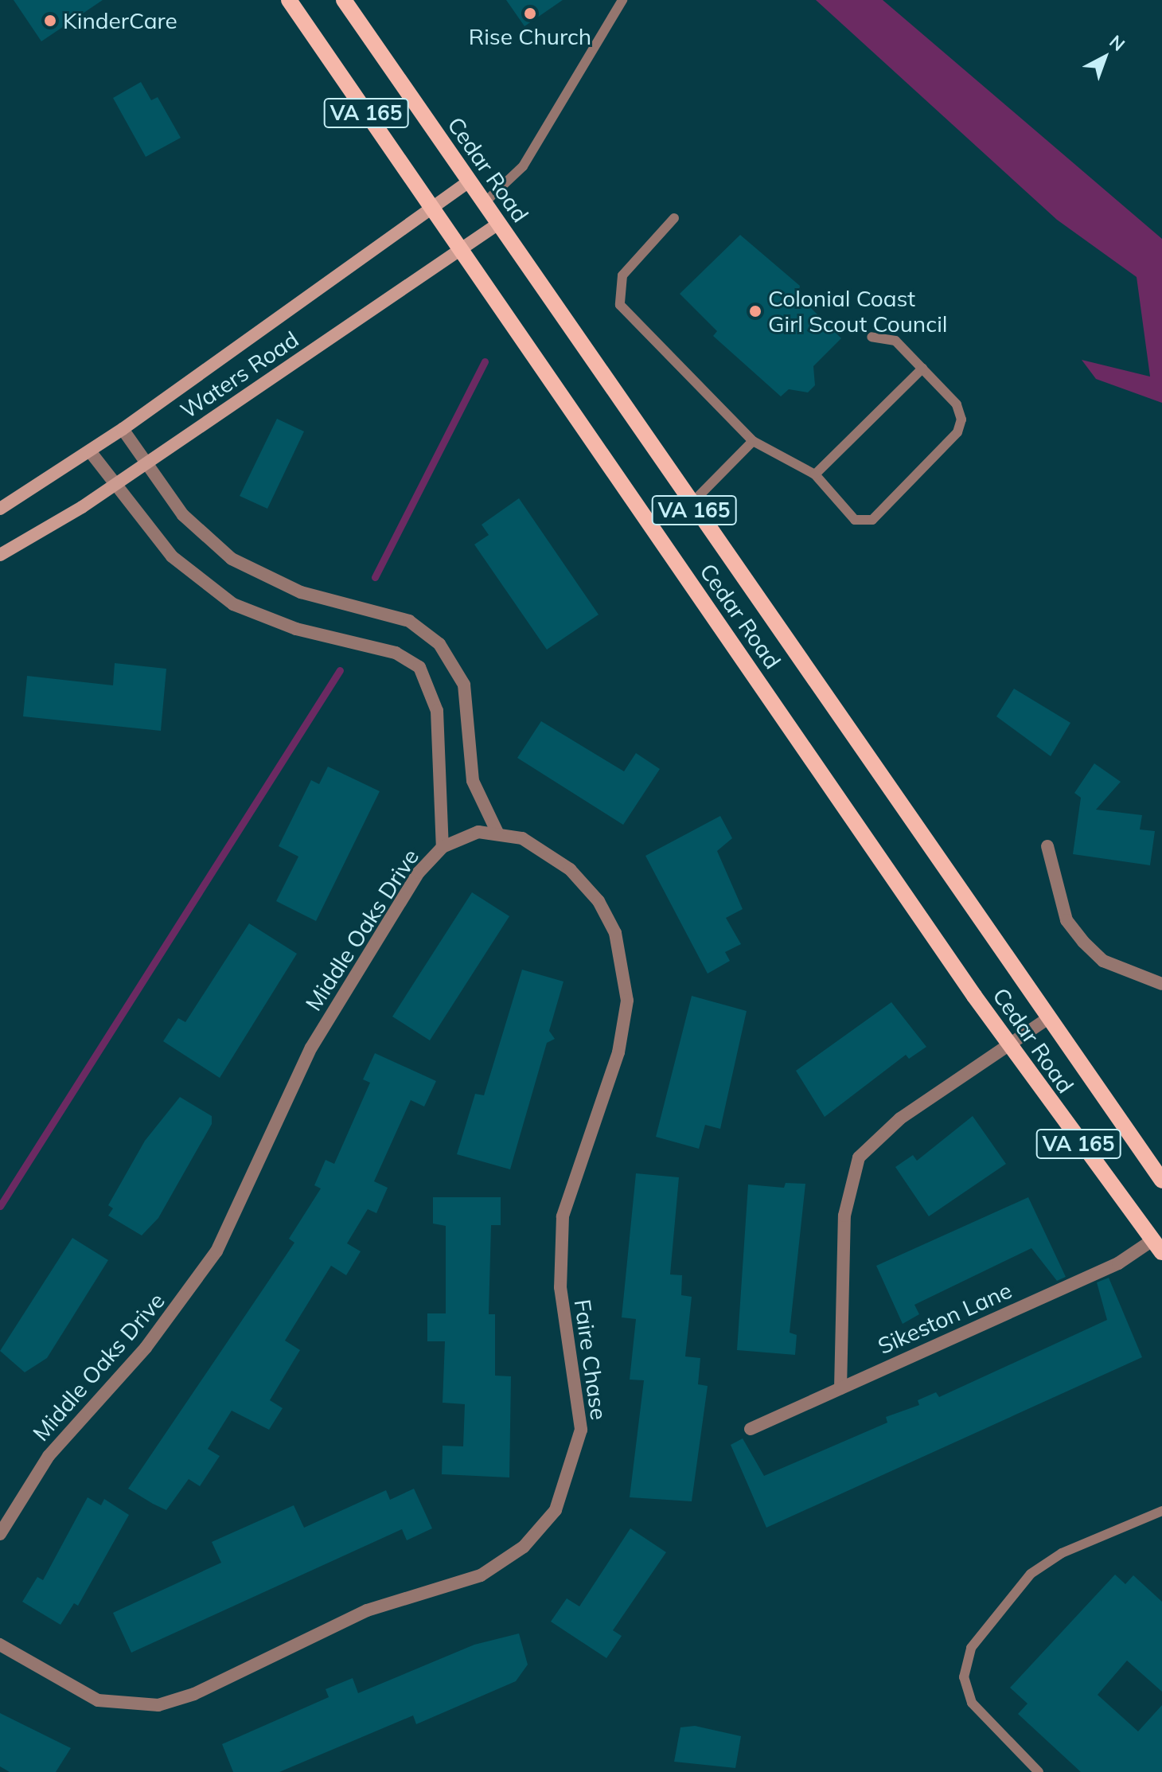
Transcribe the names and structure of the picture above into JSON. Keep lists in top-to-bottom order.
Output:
{
  "streets": {
    "main road": ["VA 165", "Cedar Road"],
    "street": [
      "Waters Road",
      "Middle Oaks Drive",
      "Sikeston Lane",
      "Faire Chase"
    ]
  },
  "crossings": [
    ["Cedar Road", "Waters Road"],
    ["Cedar Road", "Sikeston Lane"],
    ["Waters Road", "Middle Oaks Drive"],
    ["Middle Oaks Drive", "Faire Chase"]
  ],
  "places": ["Rise Church", "KinderCare", "Colonial Coast Girl Scout Council"],
  "north": "top right"
}
